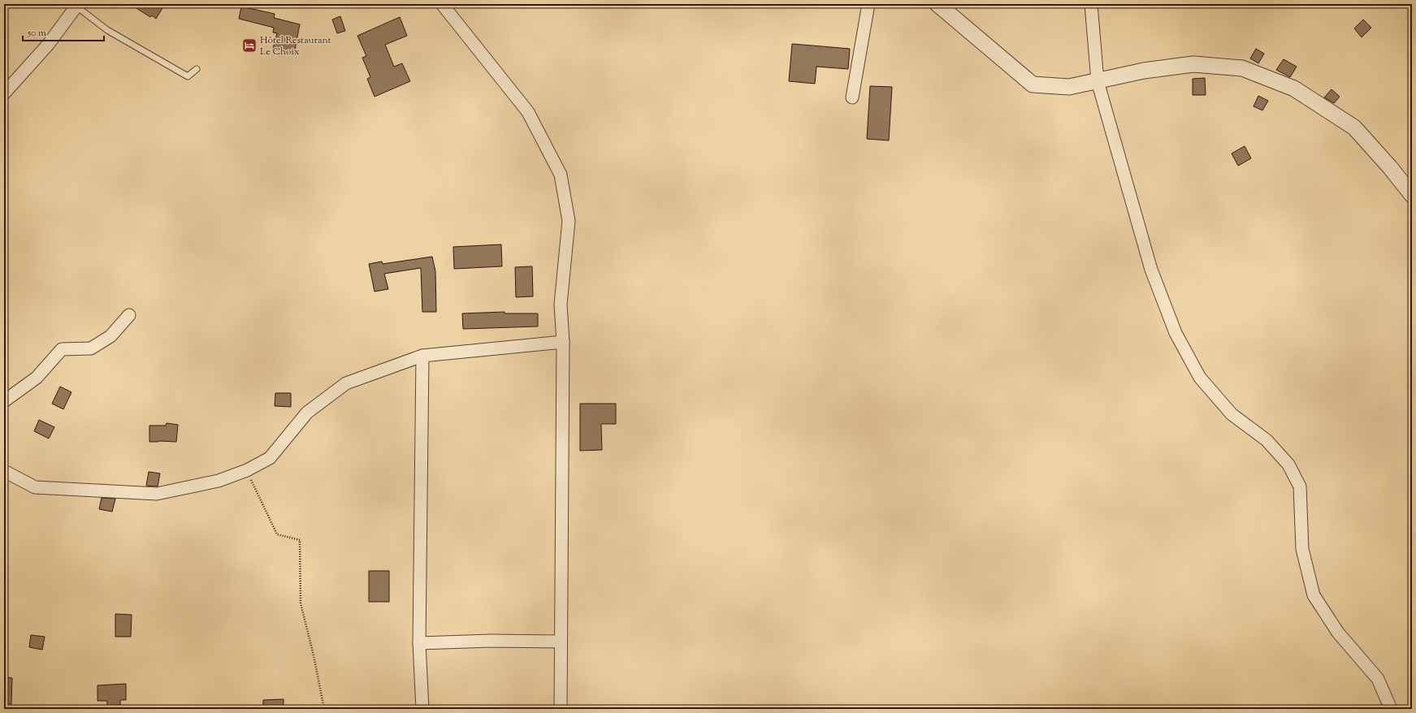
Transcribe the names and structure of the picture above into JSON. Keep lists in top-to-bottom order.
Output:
{
  "places": {
    "hotel": ["Hôtel Restaurant Le Choix"]
  },
  "scale_bar": "50 m"
}
